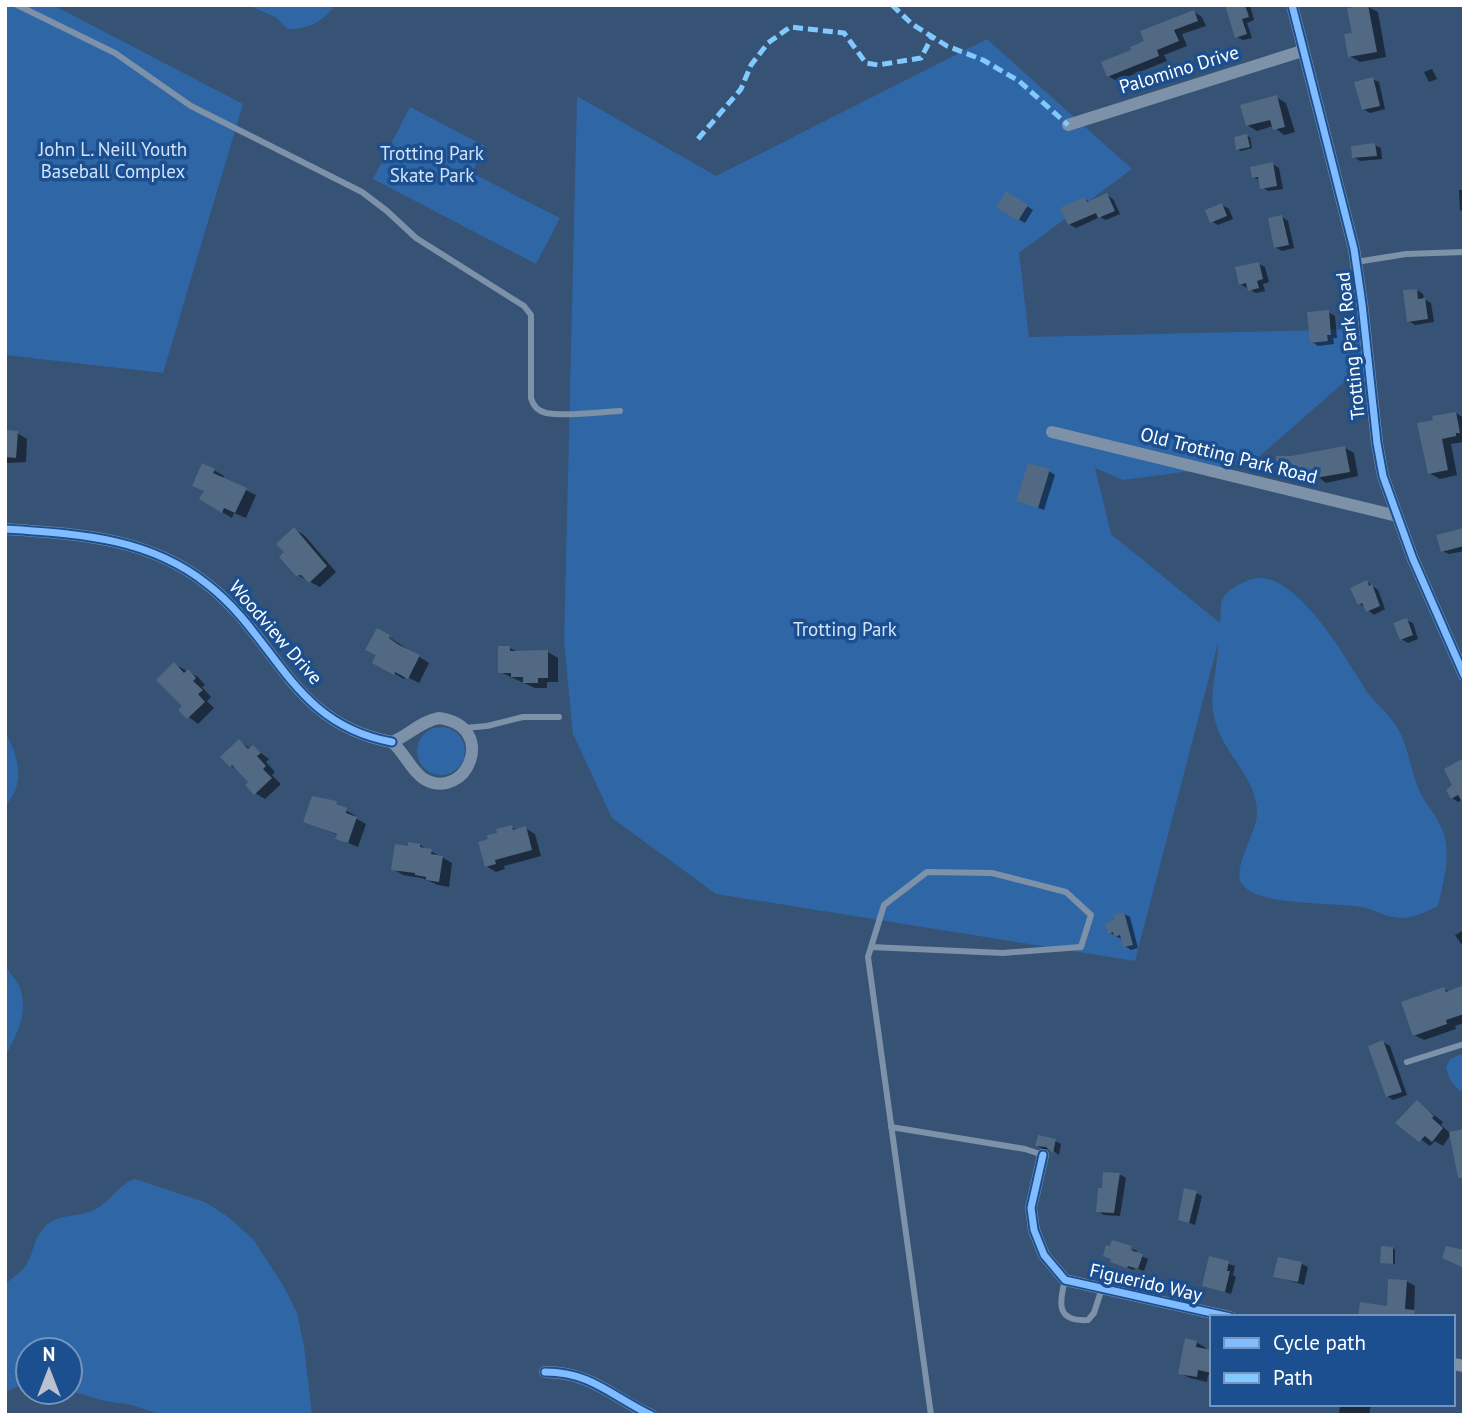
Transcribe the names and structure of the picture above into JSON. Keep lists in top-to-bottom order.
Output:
{
  "streets": {
    "street": [
      "Palomino Drive",
      "Trotting Park Road",
      "Old Trotting Park Road",
      "Woodview Drive",
      "Figuerido Way"
    ]
  },
  "crossings": [
    ["Palomino Drive", "Trotting Park Road"],
    ["Trotting Park Road", "Old Trotting Park Road"]
  ],
  "parks": ["John L. Neill Youth Baseball Complex", "Trotting Park Skate Park", "Trotting Park"],
  "legend": ["Cycle path", "Path"],
  "north": "top"
}
